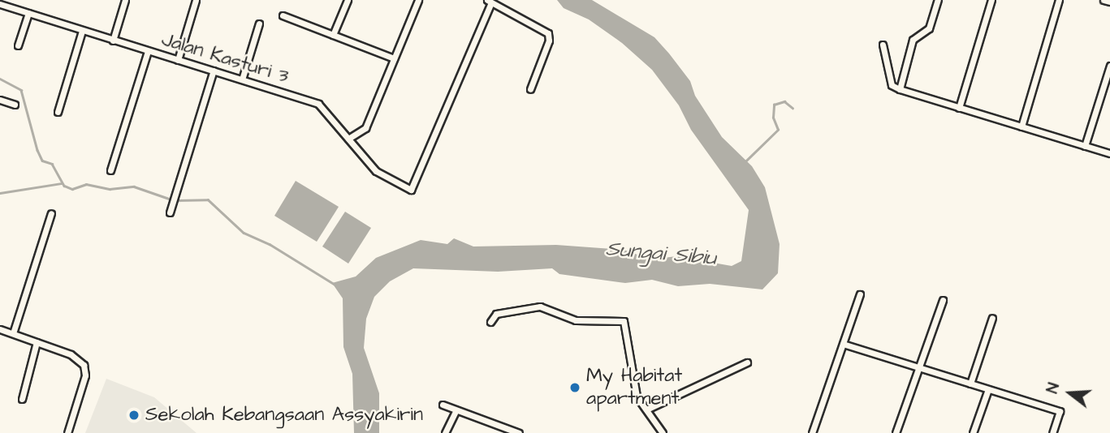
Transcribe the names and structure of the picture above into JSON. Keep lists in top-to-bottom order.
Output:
{
  "streets": {
    "street": ["Jalan Kasturi 3"]
  },
  "water": ["Sungai Sibiu"],
  "places": ["My Habitat apartment", "Sekolah Kebangsaan Assyakirin"],
  "north": "left"
}
